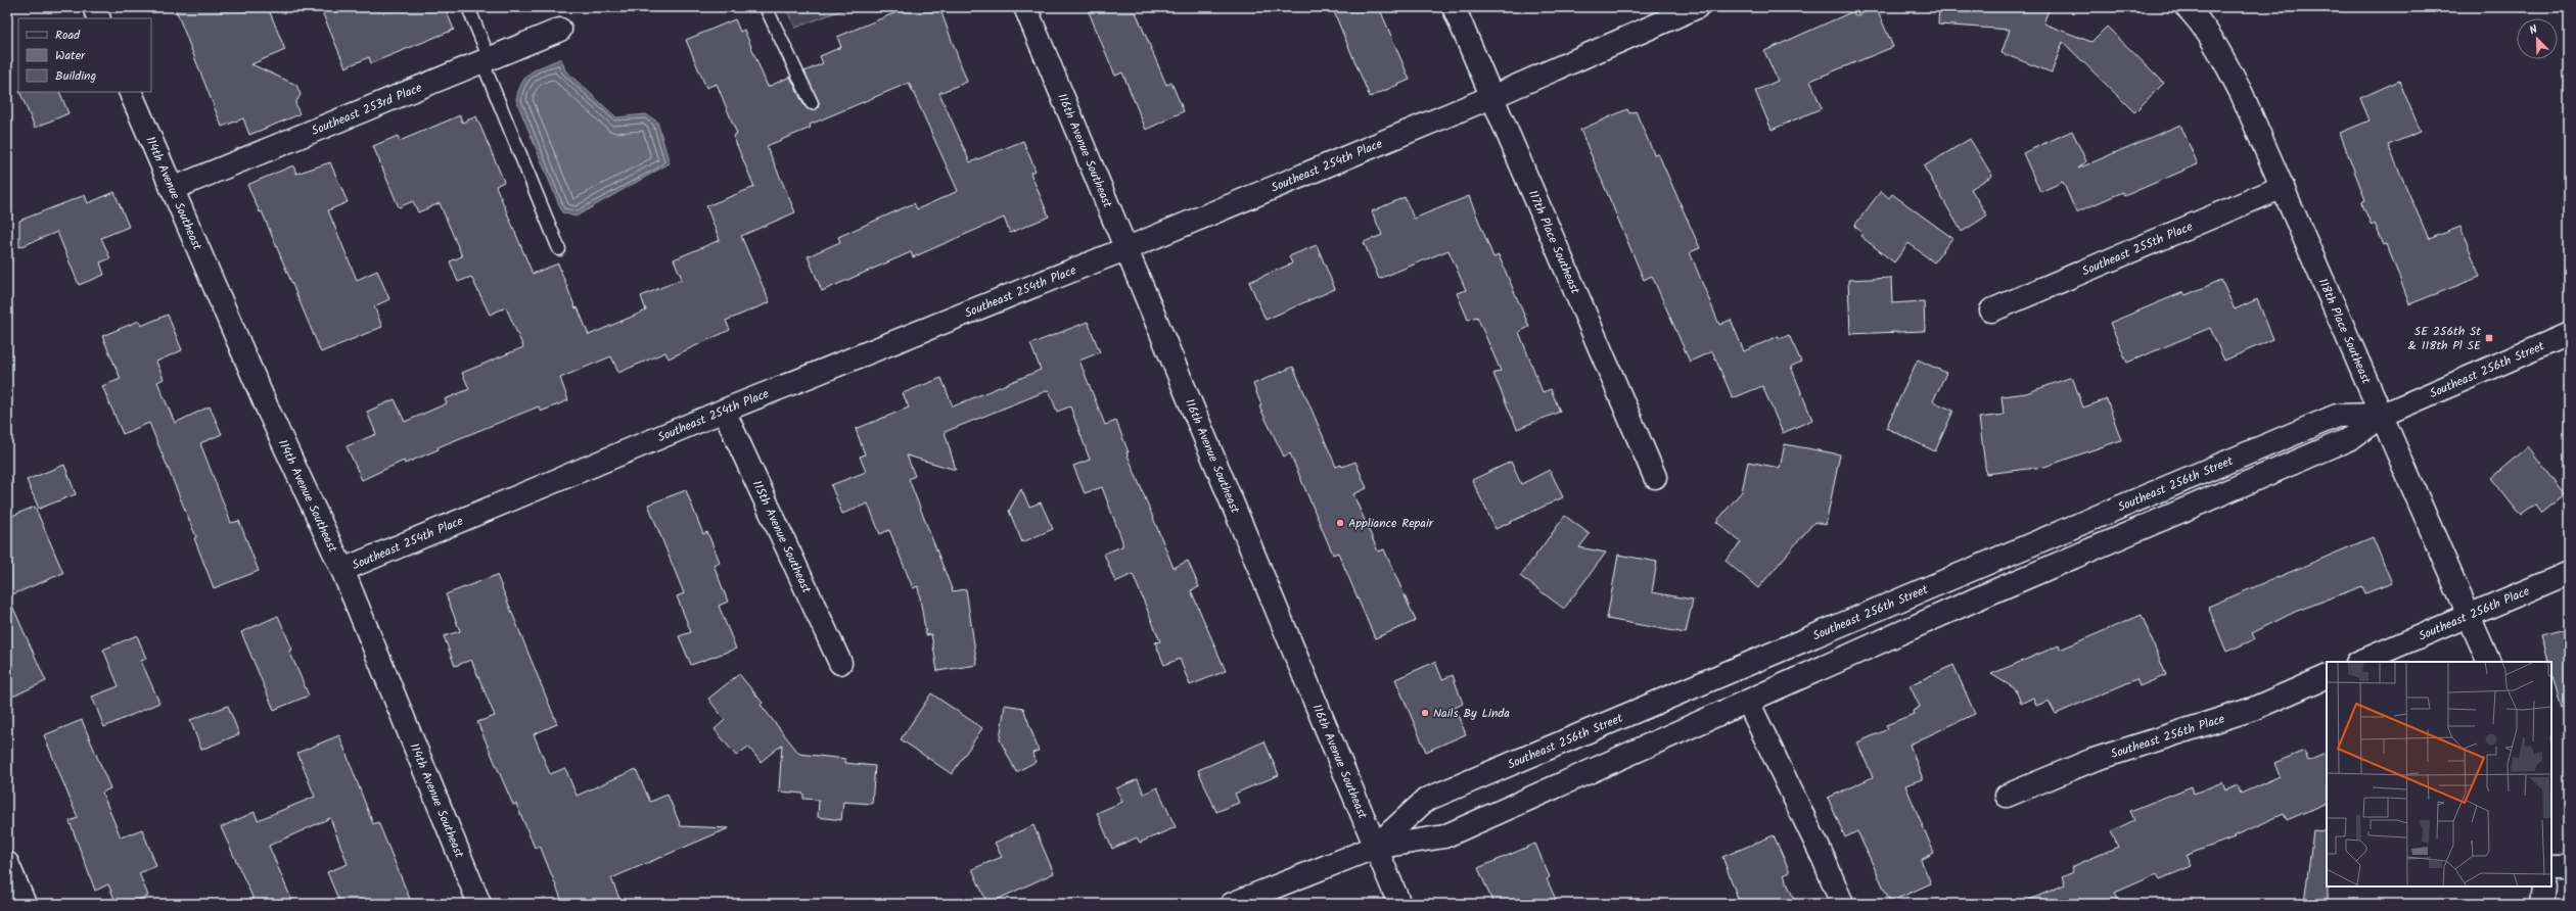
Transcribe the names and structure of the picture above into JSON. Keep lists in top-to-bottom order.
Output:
{
  "streets": {
    "street": [
      "Southeast 253rd Place",
      "116th Avenue Southeast",
      "Southeast 254th Place",
      "114th Avenue Southeast",
      "117th Place Southeast",
      "Southeast 255th Place",
      "118th Place Southeast",
      "Southeast 256th Street",
      "115th Avenue Southeast",
      "Southeast 256th Place"
    ]
  },
  "crossings": [
    ["Southeast 253rd Place", "114th Avenue Southeast"],
    ["116th Avenue Southeast", "Southeast 254th Place"],
    ["116th Avenue Southeast", "Southeast 256th Street"],
    ["Southeast 254th Place", "114th Avenue Southeast"],
    ["Southeast 254th Place", "117th Place Southeast"],
    ["Southeast 254th Place", "115th Avenue Southeast"],
    ["Southeast 255th Place", "118th Place Southeast"],
    ["118th Place Southeast", "Southeast 256th Street"],
    ["118th Place Southeast", "Southeast 256th Place"]
  ],
  "places": {
    "transit": ["SE 256th St & 118th Pl SE"],
    "other": ["Appliance Repair", "Nails By Linda"]
  },
  "legend": ["Road", "Water", "Building"],
  "north": "top left"
}
